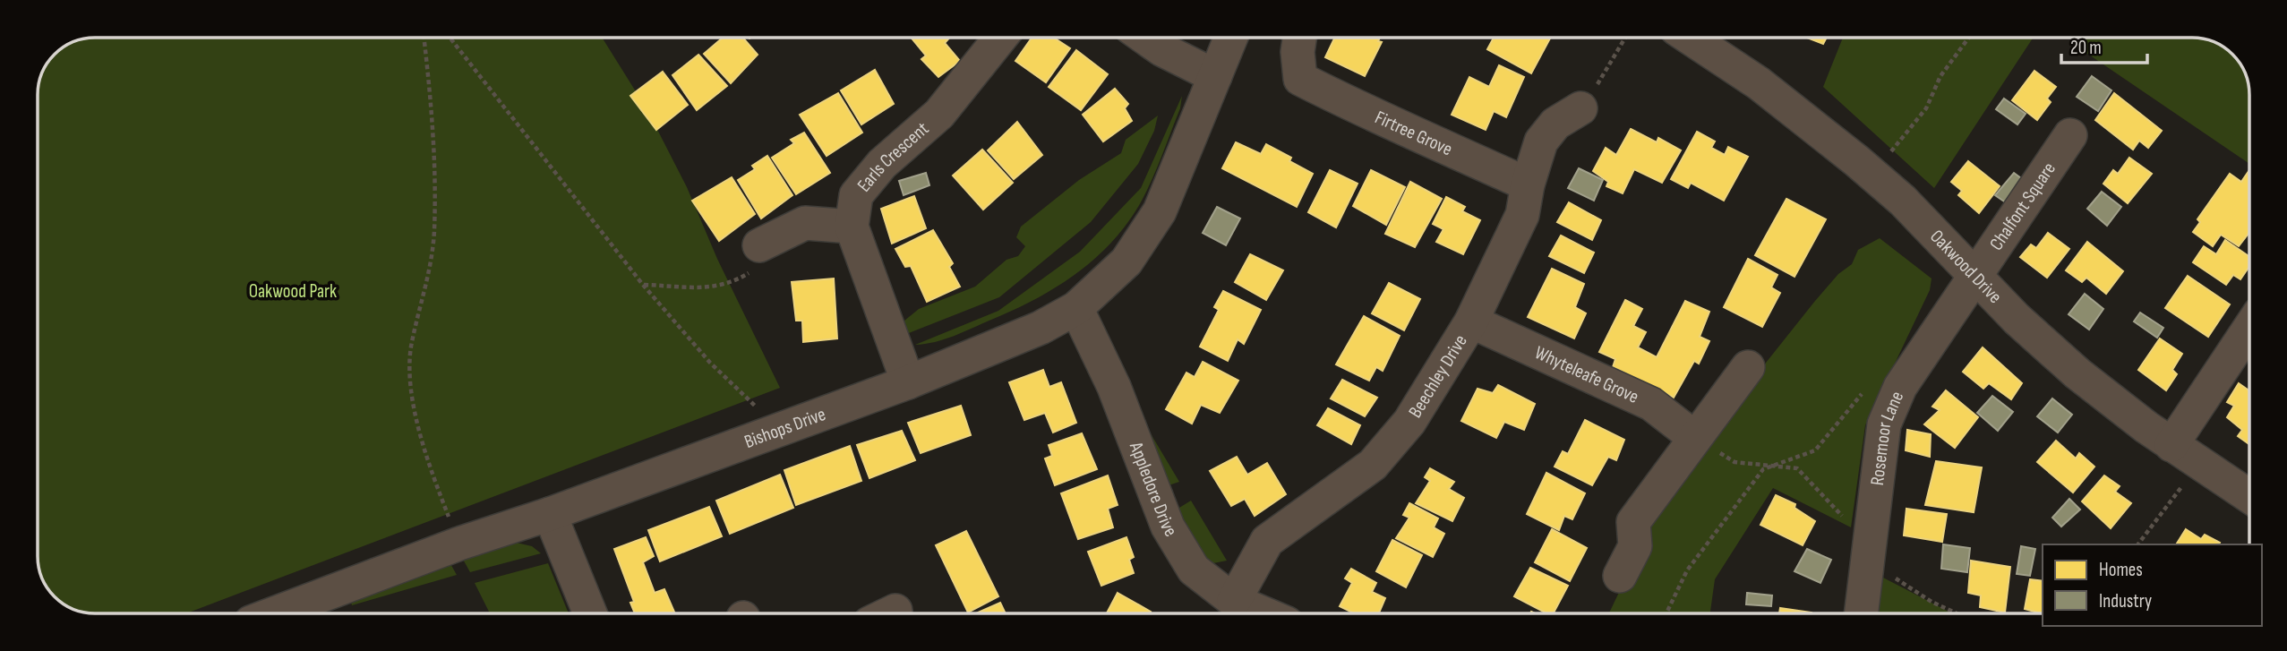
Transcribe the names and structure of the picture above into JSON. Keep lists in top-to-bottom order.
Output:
{
  "streets": {
    "street": [
      "Firtree Grove",
      "Earls Crescent",
      "Chalfont Square",
      "Oakwood Drive",
      "Beechley Drive",
      "Whyteleafe Grove",
      "Bishops Drive",
      "Rosemoor Lane",
      "Appledore Drive"
    ]
  },
  "crossings": [
    ["Firtree Grove", "Beechley Drive"],
    ["Earls Crescent", "Bishops Drive"],
    ["Chalfont Square", "Oakwood Drive"],
    ["Chalfont Square", "Rosemoor Lane"],
    ["Oakwood Drive", "Rosemoor Lane"],
    ["Beechley Drive", "Whyteleafe Grove"],
    ["Beechley Drive", "Appledore Drive"],
    ["Bishops Drive", "Appledore Drive"]
  ],
  "parks": ["Oakwood Park"],
  "legend": ["Homes", "Industry"],
  "scale_bar": "20 m"
}
